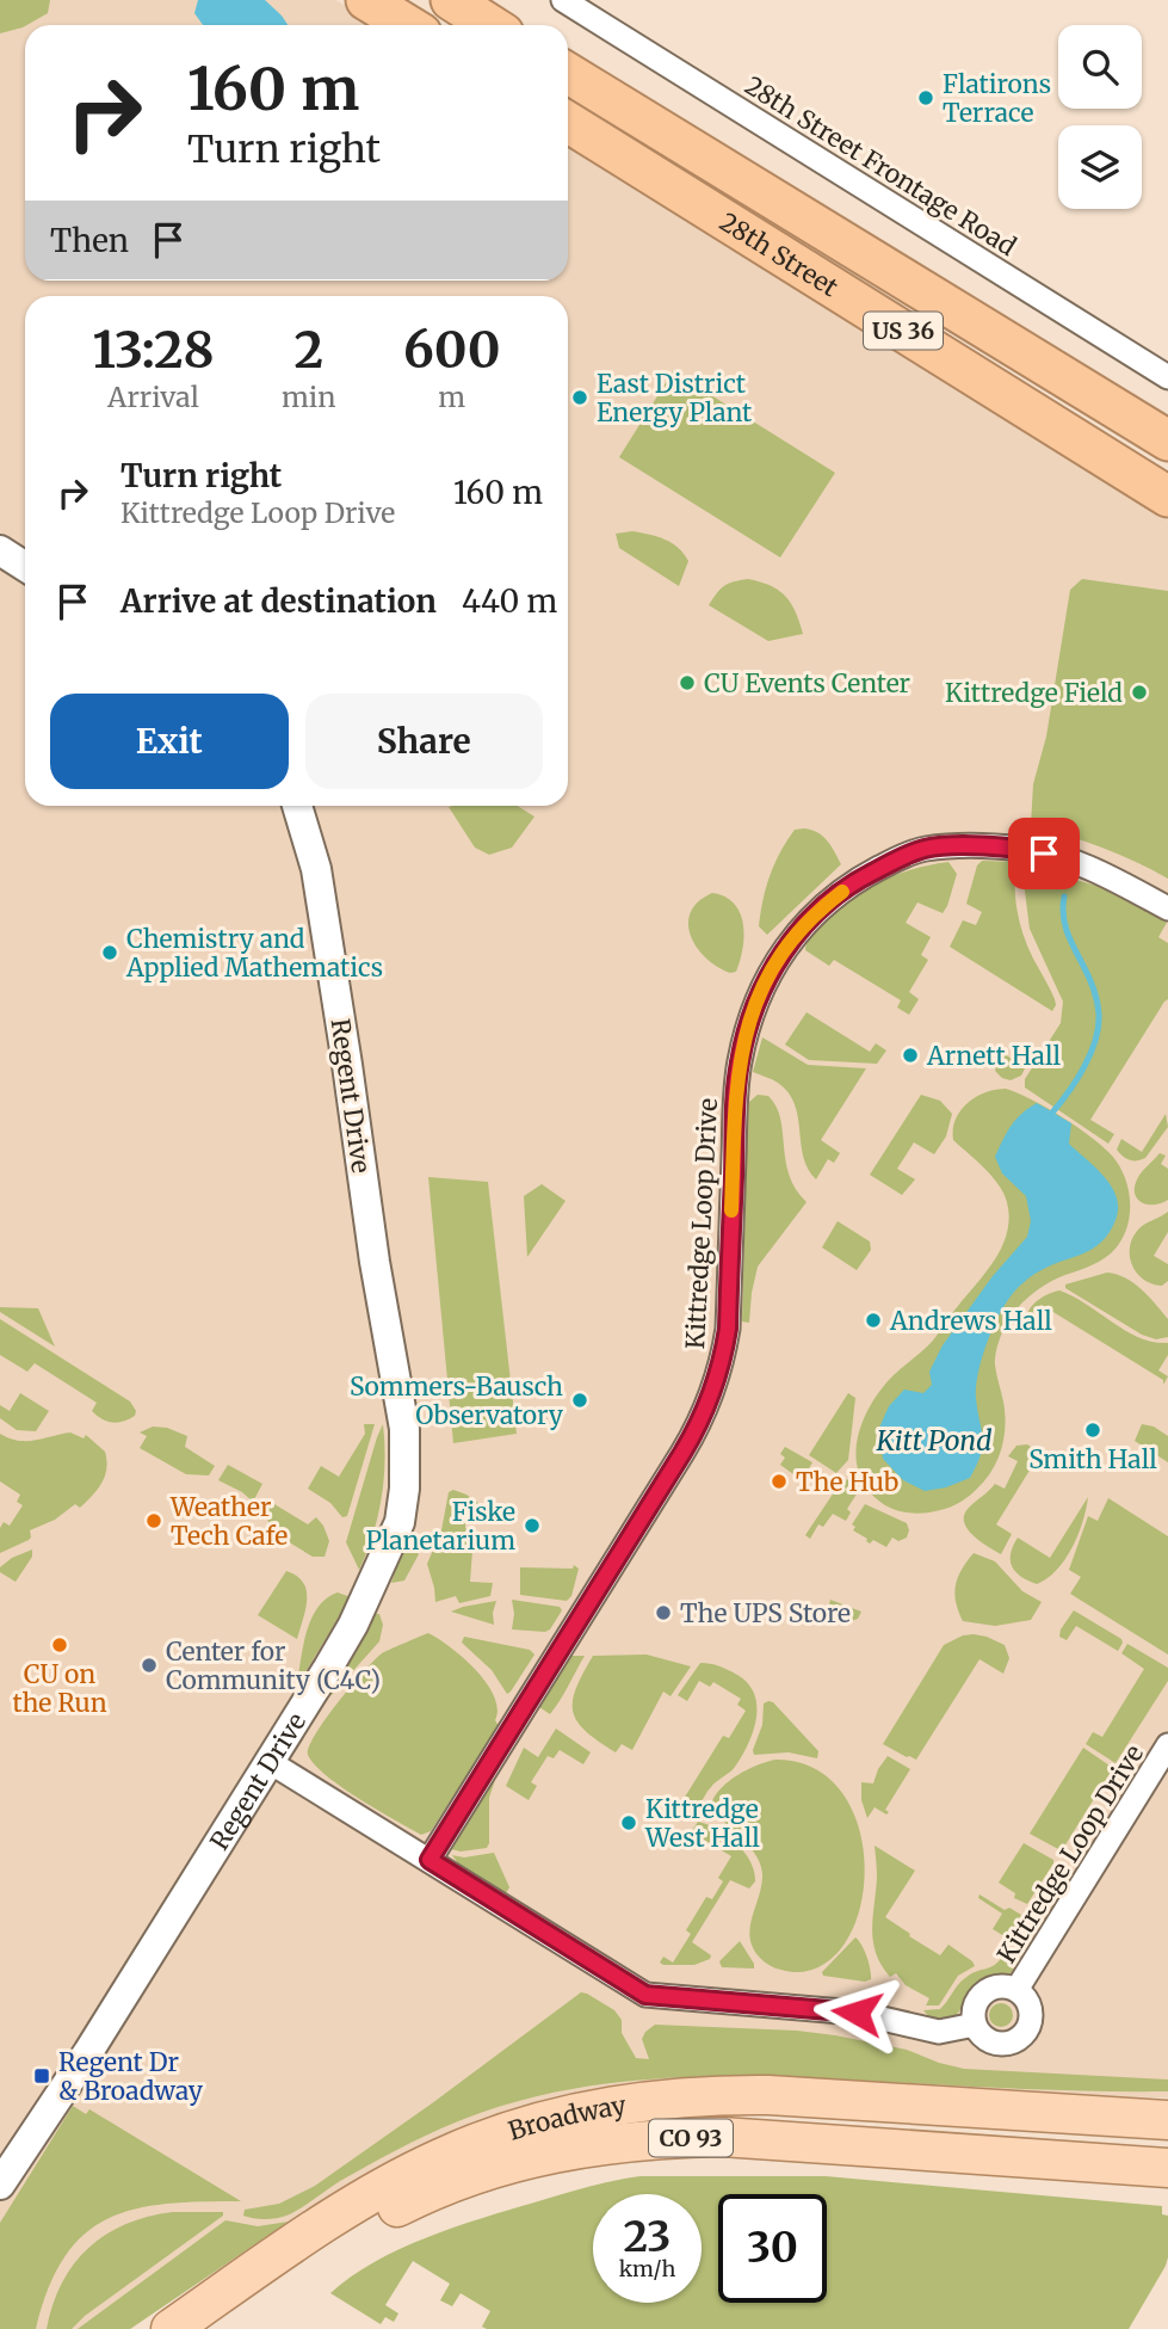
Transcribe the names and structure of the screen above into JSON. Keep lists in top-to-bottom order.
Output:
{
  "streets": {
    "highway": ["28th Street", "US 36"],
    "main road": ["Broadway", "CO 93"],
    "street": ["28th Street Frontage Road", "Regent Drive", "Kittredge Loop Drive"]
  },
  "water": ["Kitt Pond"],
  "places": {
    "other": [
      "Flatirons Terrace",
      "East District Energy Plant",
      "CU Events Center",
      "Kittredge Field",
      "Chemistry and Applied Mathematics",
      "Arnett Hall",
      "Andrews Hall",
      "Sommers-Bausch Observatory",
      "Smith Hall",
      "The Hub",
      "Weather Tech Cafe",
      "Fiske Planetarium",
      "The UPS Store",
      "CU on the Run",
      "Center for Community (C4C)",
      "Kittredge West Hall"
    ],
    "transit": ["Regent Dr & Broadway"]
  },
  "page": {
    "turn": ["160 m", "Turn right"],
    "then": "Then",
    "eta": [
      "13:28",
      "Arrival",
      "2",
      "min",
      "600",
      "m"
    ],
    "list": [
      {
        "name": "Turn right",
        "note": "Kittredge Loop Drive",
        "value": "160 m"
      },
      {
        "name": "Arrive at destination",
        "value": "440 m"
      }
    ],
    "buttons": ["Exit", "Share"],
    "speed": "23 km/h",
    "limit": "30"
  }
}
